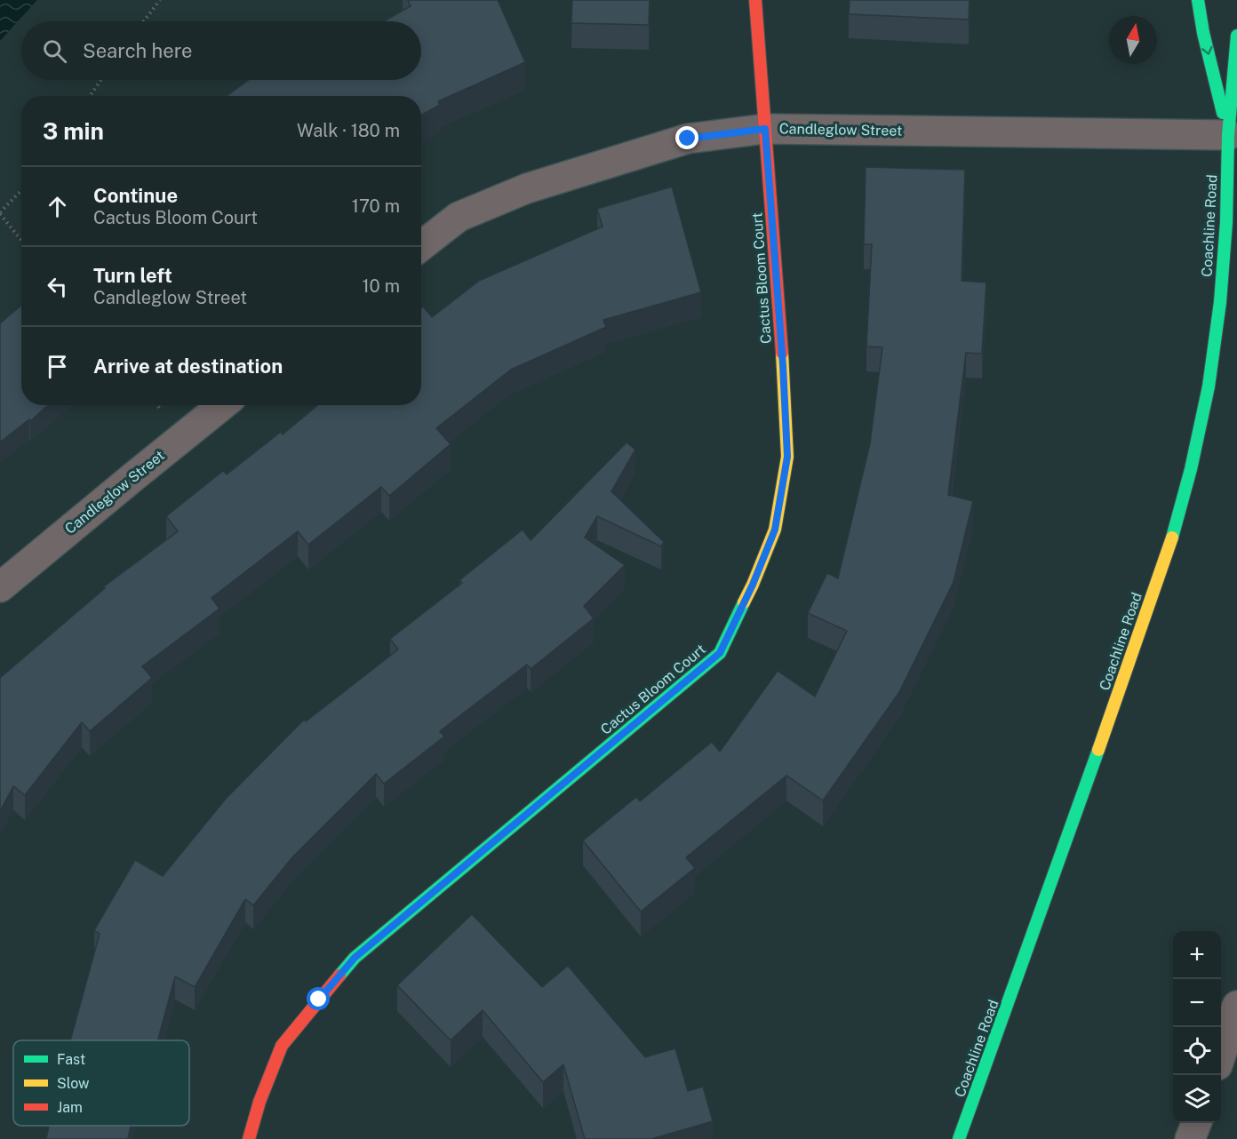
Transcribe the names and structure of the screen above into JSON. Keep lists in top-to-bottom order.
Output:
{
  "streets": {
    "street": ["Candleglow Street", "Coachline Road", "Cactus Bloom Court"]
  },
  "crossings": [
    ["Candleglow Street", "Coachline Road"],
    ["Candleglow Street", "Cactus Bloom Court"]
  ],
  "legend": ["Fast", "Slow", "Jam"],
  "north": "top",
  "page": {
    "search": "Search here",
    "heading": ["3 min", "Walk · 180 m"],
    "list": [
      ["Continue", "Cactus Bloom Court", "170 m"],
      ["Turn left", "Candleglow Street", "10 m"],
      "Arrive at destination"
    ],
    "map_buttons": ["+", "−"]
  }
}
